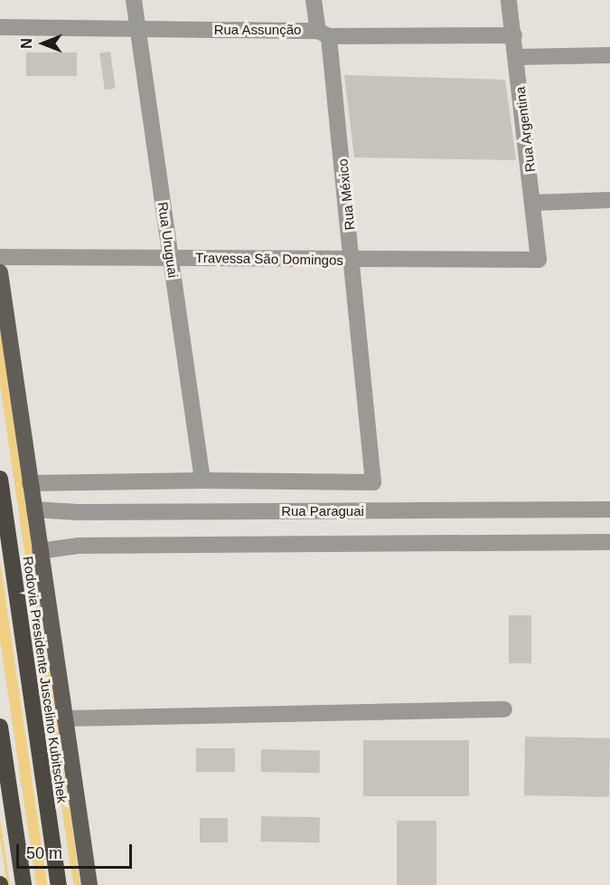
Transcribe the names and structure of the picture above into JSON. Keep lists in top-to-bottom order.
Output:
{
  "streets": {
    "highway": ["Rodovia Presidente Juscelino Kubitschek"],
    "street": [
      "Rua Assunção",
      "Rua Argentina",
      "Rua México",
      "Rua Uruguai",
      "Travessa São Domingos",
      "Rua Paraguai"
    ]
  },
  "crossings": [
    ["Rua Assunção", "Rua Argentina"],
    ["Rua Assunção", "Rua México"],
    ["Rua Assunção", "Rua Uruguai"],
    ["Rua Argentina", "Travessa São Domingos"],
    ["Rua México", "Rua Uruguai"],
    ["Rua México", "Travessa São Domingos"],
    ["Rua Uruguai", "Travessa São Domingos"]
  ],
  "scale_bar": "50 m",
  "north": "left"
}
